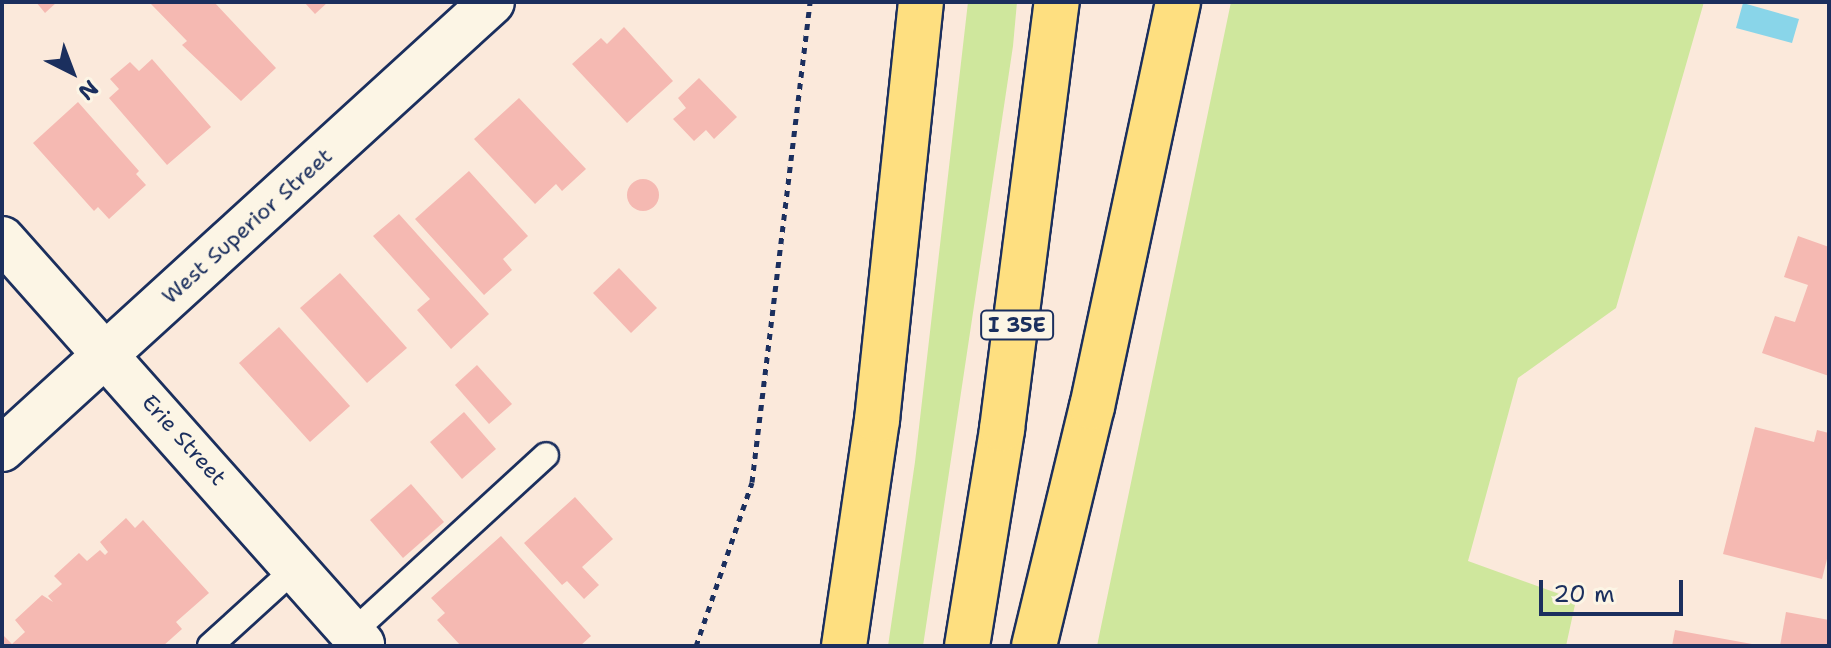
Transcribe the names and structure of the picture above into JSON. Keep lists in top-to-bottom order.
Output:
{
  "streets": {
    "highway": ["I 35E"],
    "street": ["West Superior Street", "Erie Street"]
  },
  "crossings": [
    ["West Superior Street", "Erie Street"]
  ],
  "scale_bar": "20 m",
  "north": "bottom right"
}
